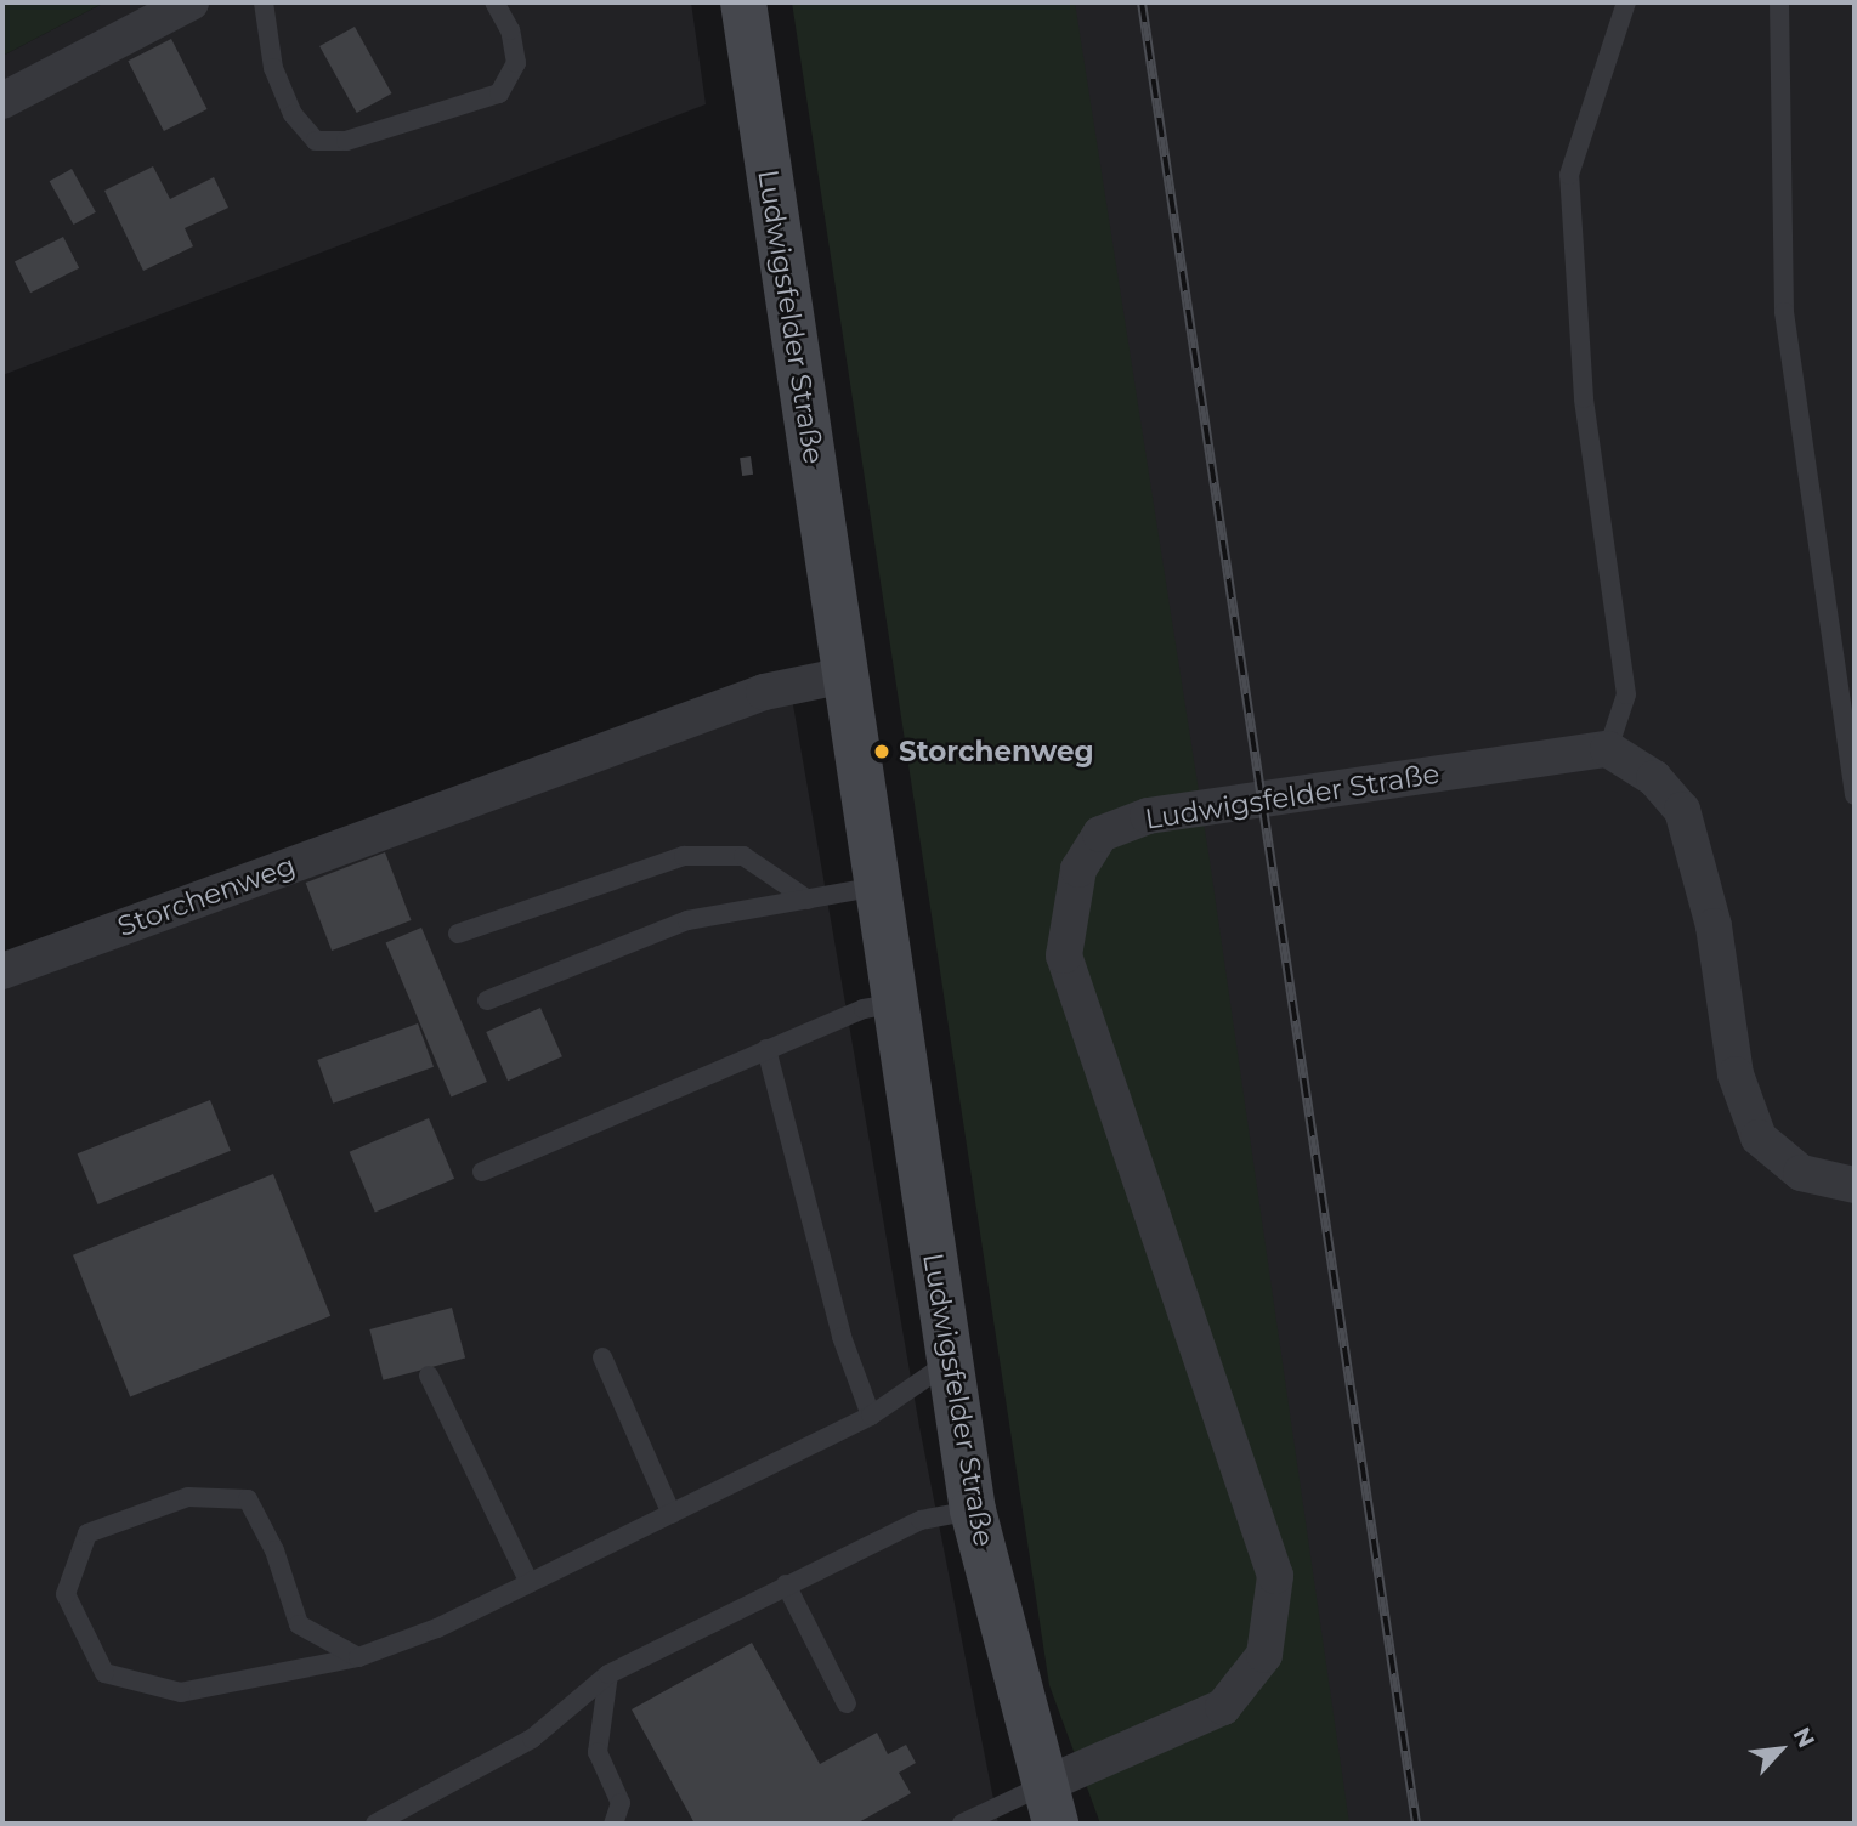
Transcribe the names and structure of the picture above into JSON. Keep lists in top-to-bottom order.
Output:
{
  "streets": {
    "street": ["Ludwigsfelder Straße", "Storchenweg"]
  },
  "crossings": [
    ["Ludwigsfelder Straße", "Storchenweg"]
  ],
  "places": ["Storchenweg"],
  "north": "top right"
}
